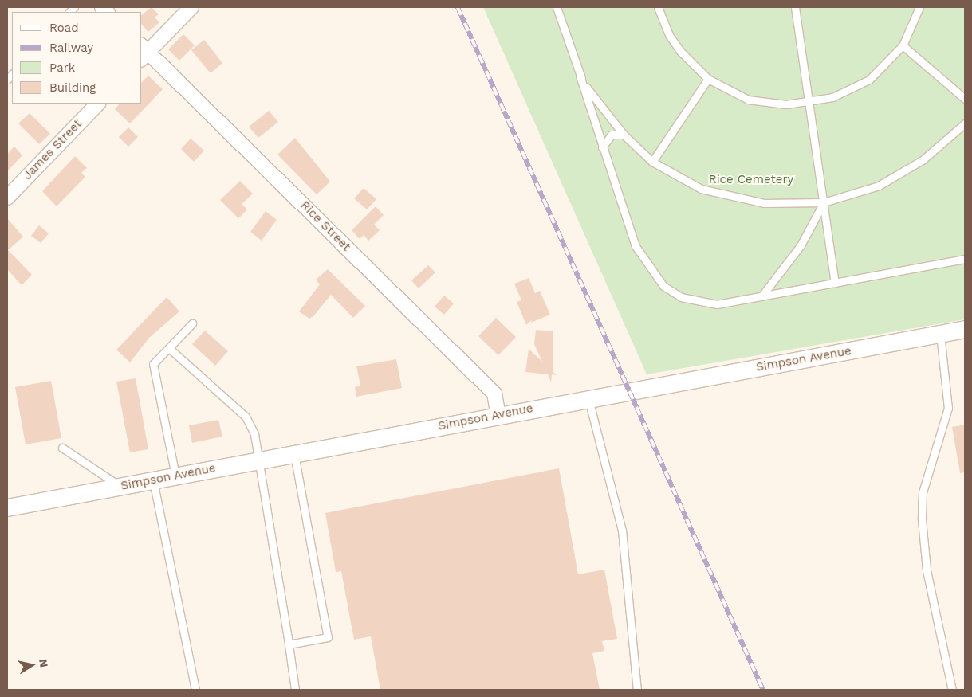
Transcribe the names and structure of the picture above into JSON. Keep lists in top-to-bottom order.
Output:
{
  "streets": {
    "street": ["James Street", "Rice Street", "Simpson Avenue"]
  },
  "crossings": [
    ["Rice Street", "Simpson Avenue"]
  ],
  "parks": ["Rice Cemetery"],
  "legend": [
    "Road",
    "Railway",
    "Park",
    "Building"
  ],
  "north": "right"
}
